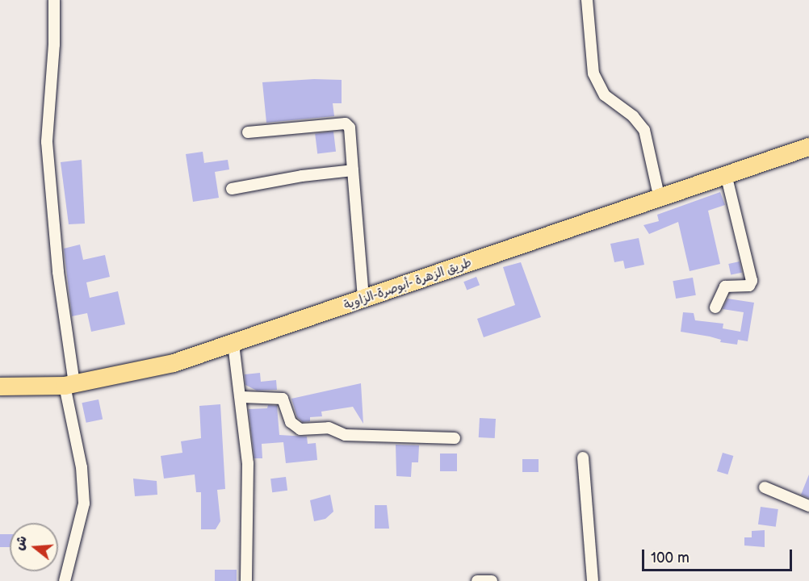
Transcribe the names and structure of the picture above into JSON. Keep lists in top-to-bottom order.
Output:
{
  "streets": {
    "main road": ["طريق الزهرة -أبوصرة-الزاوية"]
  },
  "scale_bar": "100 m",
  "north": "left"
}
